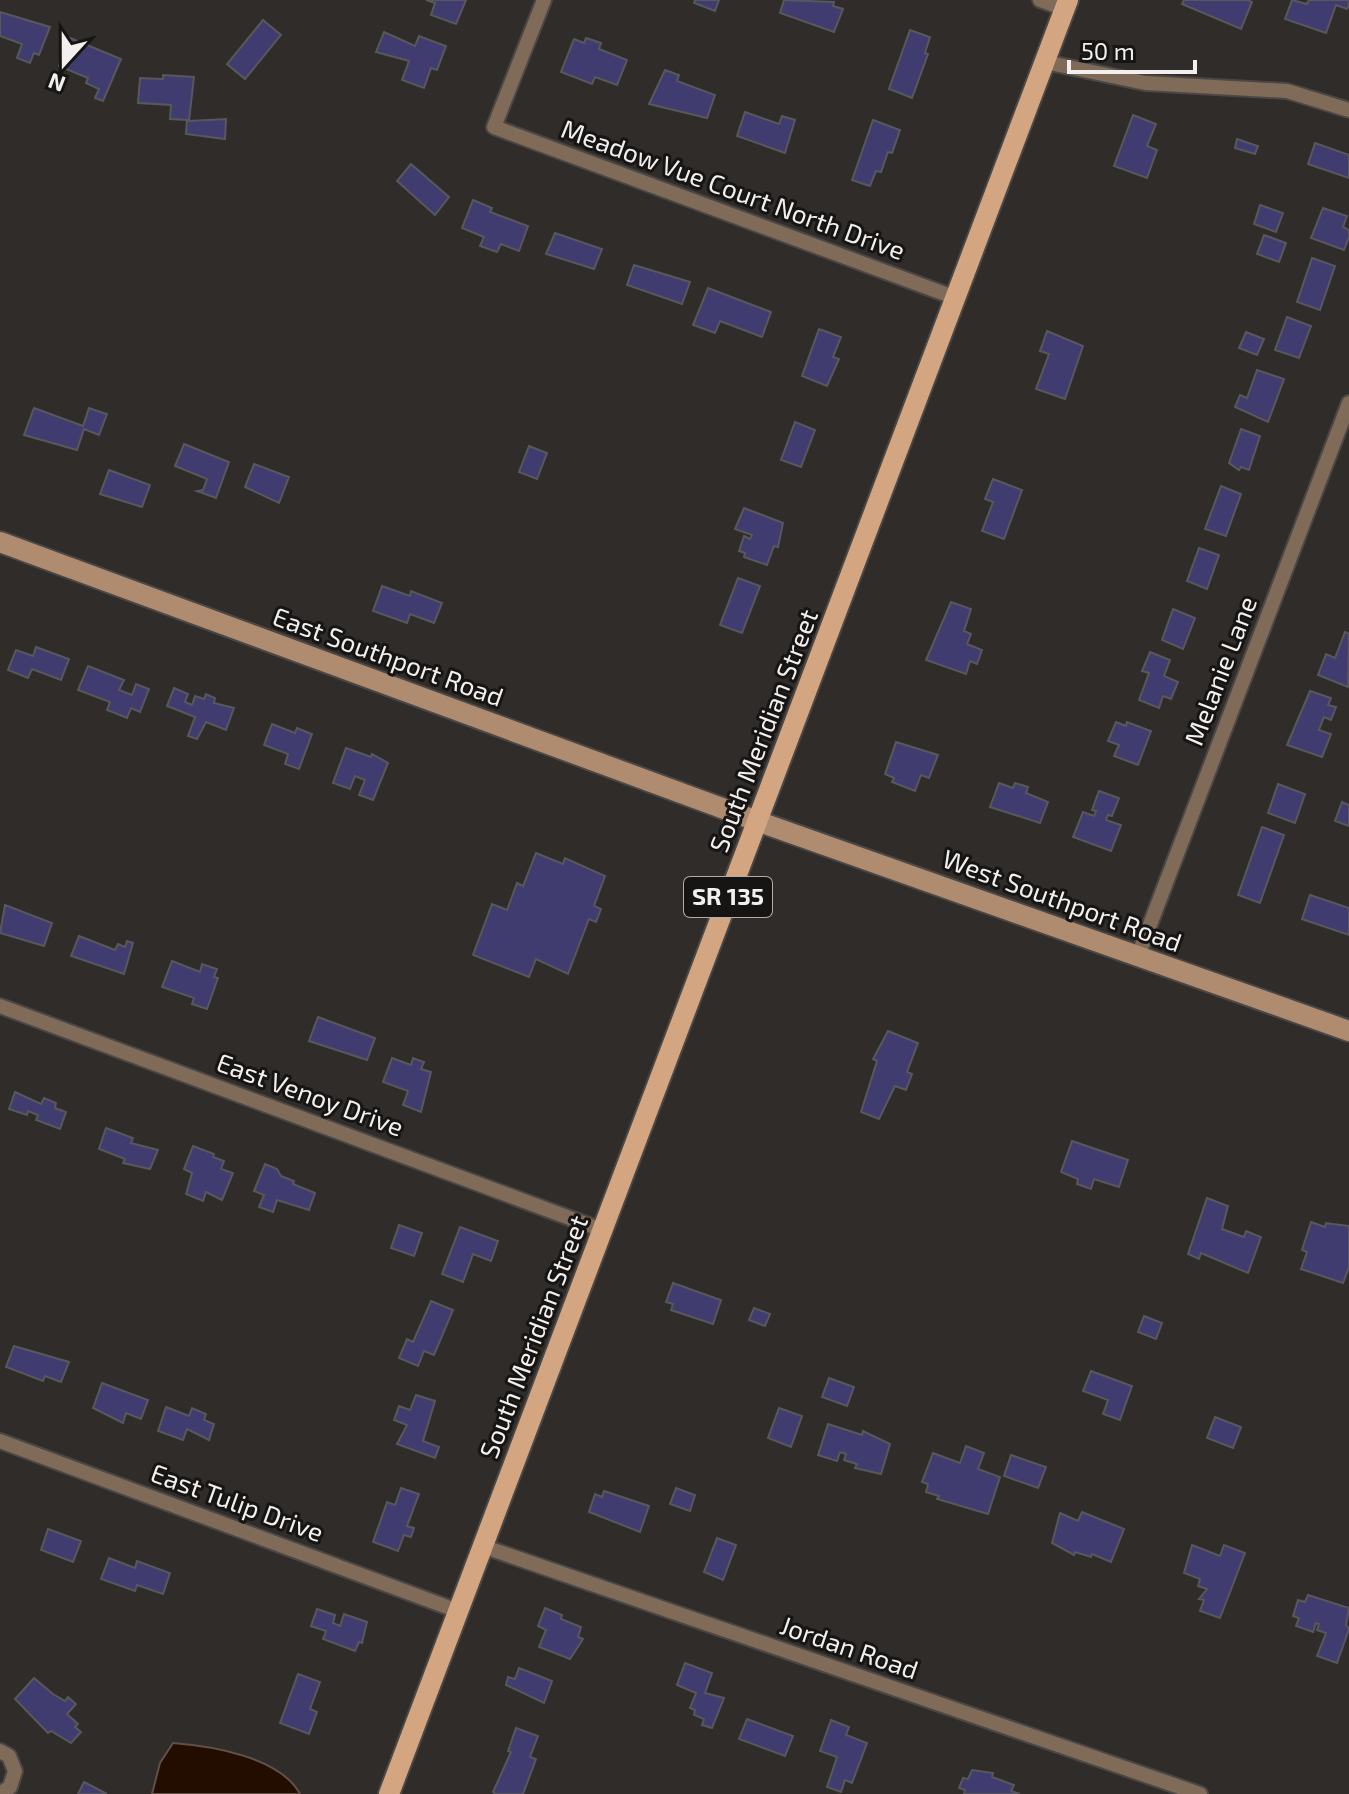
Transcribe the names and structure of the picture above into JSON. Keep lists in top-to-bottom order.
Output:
{
  "streets": {
    "main road": [
      "East Southport Road",
      "South Meridian Street",
      "SR 135",
      "West Southport Road"
    ],
    "street": [
      "Meadow Vue Court North Drive",
      "Melanie Lane",
      "East Venoy Drive",
      "East Tulip Drive",
      "Jordan Road"
    ]
  },
  "crossings": [
    ["Meadow Vue Court North Drive", "South Meridian Street"],
    ["East Southport Road", "South Meridian Street"],
    ["East Southport Road", "West Southport Road"],
    ["Melanie Lane", "West Southport Road"],
    ["South Meridian Street", "West Southport Road"],
    ["South Meridian Street", "East Venoy Drive"],
    ["South Meridian Street", "East Tulip Drive"],
    ["South Meridian Street", "Jordan Road"]
  ],
  "scale_bar": "50 m",
  "north": "bottom"
}
